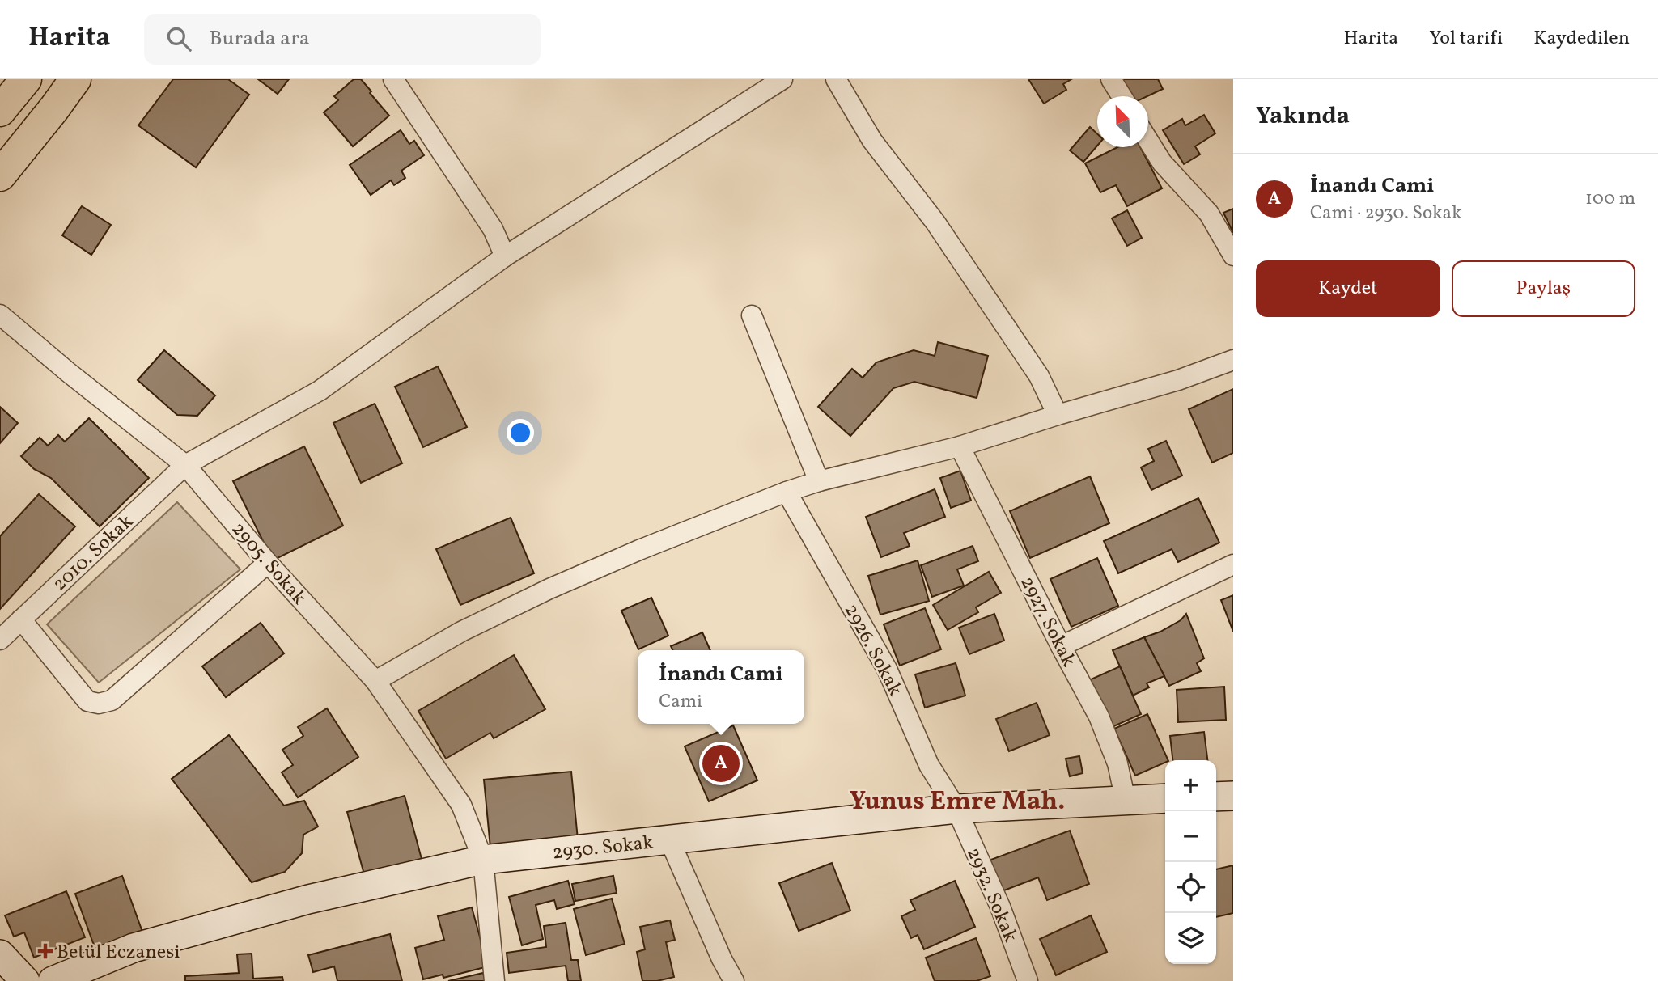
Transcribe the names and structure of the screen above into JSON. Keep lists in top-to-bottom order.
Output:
{
  "streets": {
    "street": [
      "2010. Sokak",
      "2905. Sokak",
      "2927. Sokak",
      "2926. Sokak",
      "2930. Sokak",
      "2932. Sokak"
    ]
  },
  "crossings": [
    ["2010. Sokak", "2905. Sokak"],
    ["2905. Sokak", "2930. Sokak"],
    ["2927. Sokak", "2930. Sokak"],
    ["2926. Sokak", "2930. Sokak"],
    ["2926. Sokak", "2932. Sokak"],
    ["2930. Sokak", "2932. Sokak"]
  ],
  "districts": ["Yunus Emre Mah."],
  "places": {
    "health": ["Betül Eczanesi"]
  },
  "north": "top left",
  "page": {
    "header": "Harita",
    "search": "Burada ara",
    "nav": ["Harita", "Yol tarifi", "Kaydedilen"],
    "heading": "Yakında",
    "list": [
      {
        "mark": "A",
        "name": "İnandı Cami",
        "note": "Cami · 2930. Sokak",
        "value": "100 m"
      }
    ],
    "buttons": ["Kaydet", "Paylaş"],
    "popup": ["İnandı Cami", "Cami"],
    "pins": "A",
    "map_buttons": ["+", "−"]
  }
}
